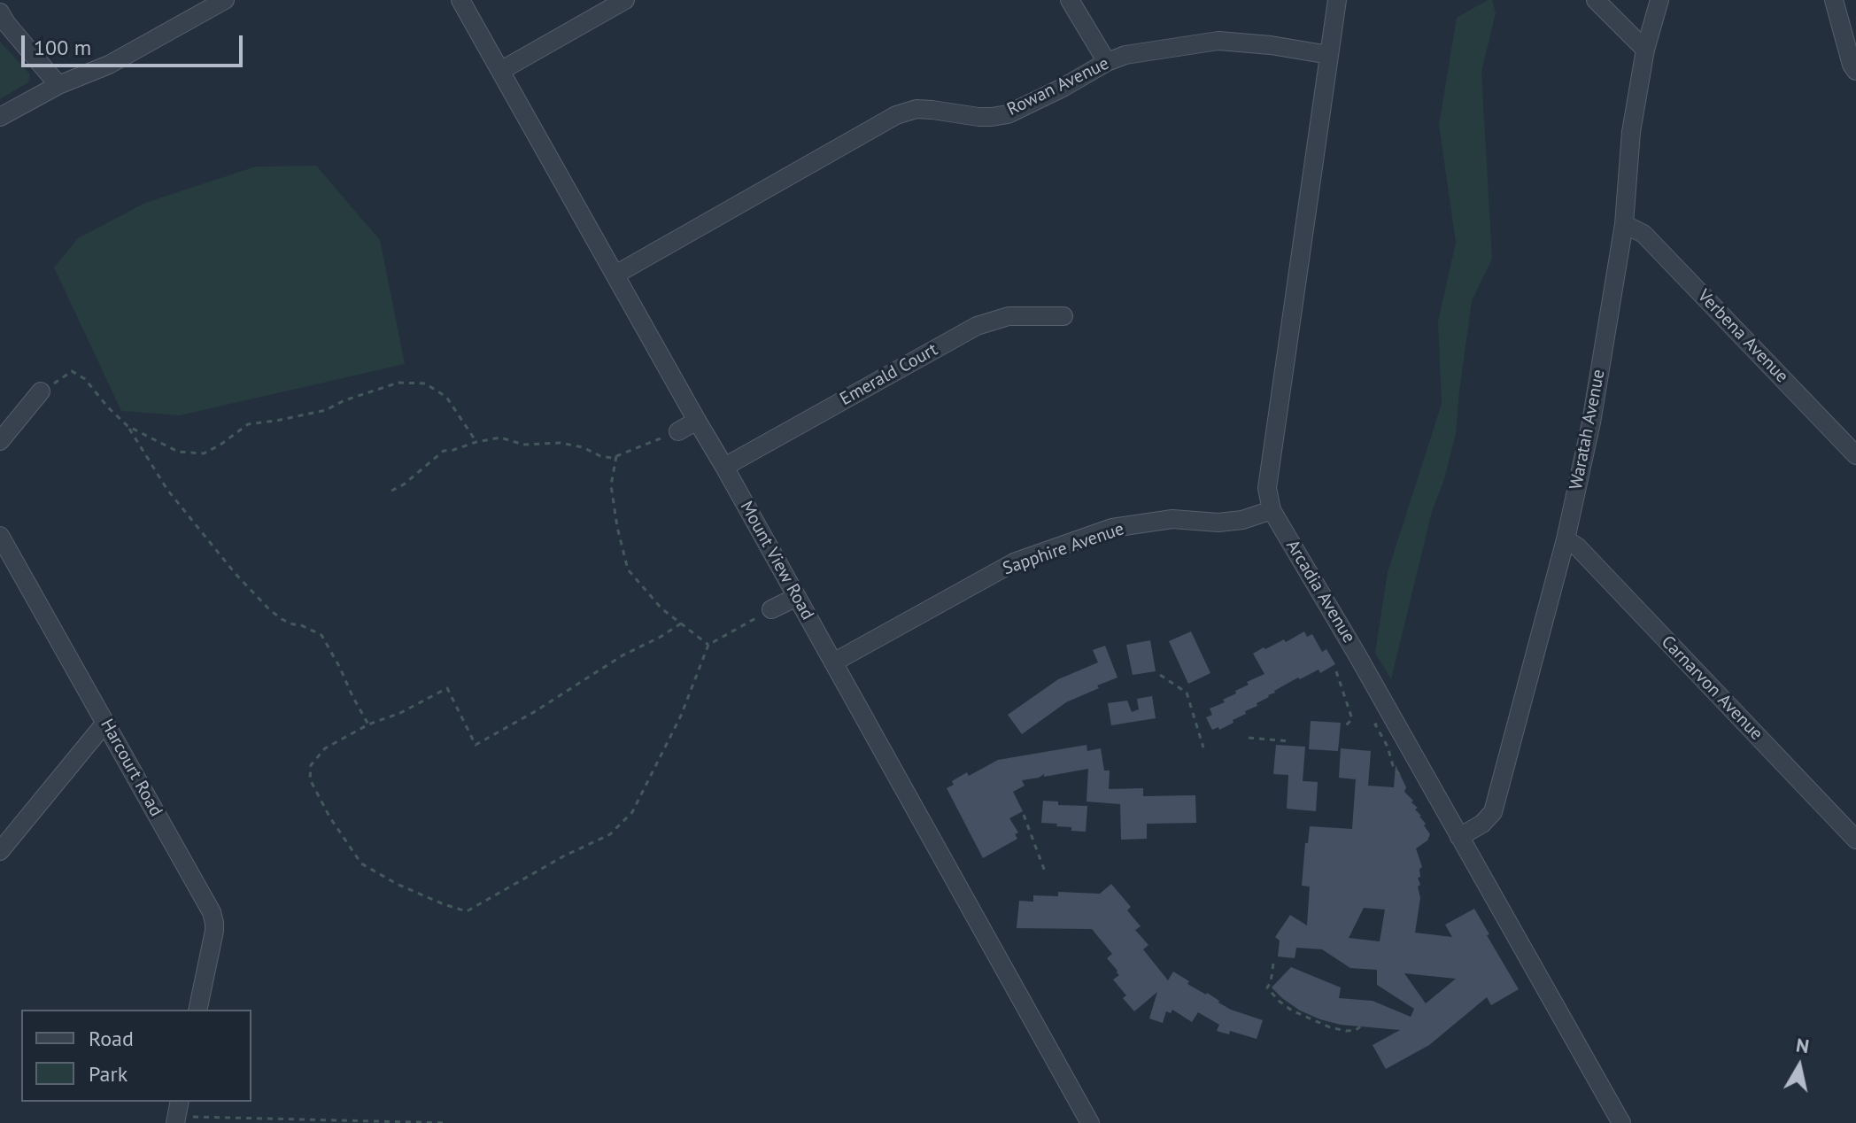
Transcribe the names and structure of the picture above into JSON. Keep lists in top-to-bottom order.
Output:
{
  "streets": {
    "street": [
      "Rowan Avenue",
      "Verbena Avenue",
      "Emerald Court",
      "Waratah Avenue",
      "Sapphire Avenue",
      "Mount View Road",
      "Arcadia Avenue",
      "Carnarvon Avenue",
      "Harcourt Road"
    ]
  },
  "crossings": [
    ["Rowan Avenue", "Mount View Road"],
    ["Rowan Avenue", "Arcadia Avenue"],
    ["Verbena Avenue", "Waratah Avenue"],
    ["Emerald Court", "Mount View Road"],
    ["Waratah Avenue", "Arcadia Avenue"],
    ["Waratah Avenue", "Carnarvon Avenue"],
    ["Sapphire Avenue", "Mount View Road"],
    ["Sapphire Avenue", "Arcadia Avenue"]
  ],
  "legend": ["Road", "Park"],
  "scale_bar": "100 m",
  "north": "top"
}
